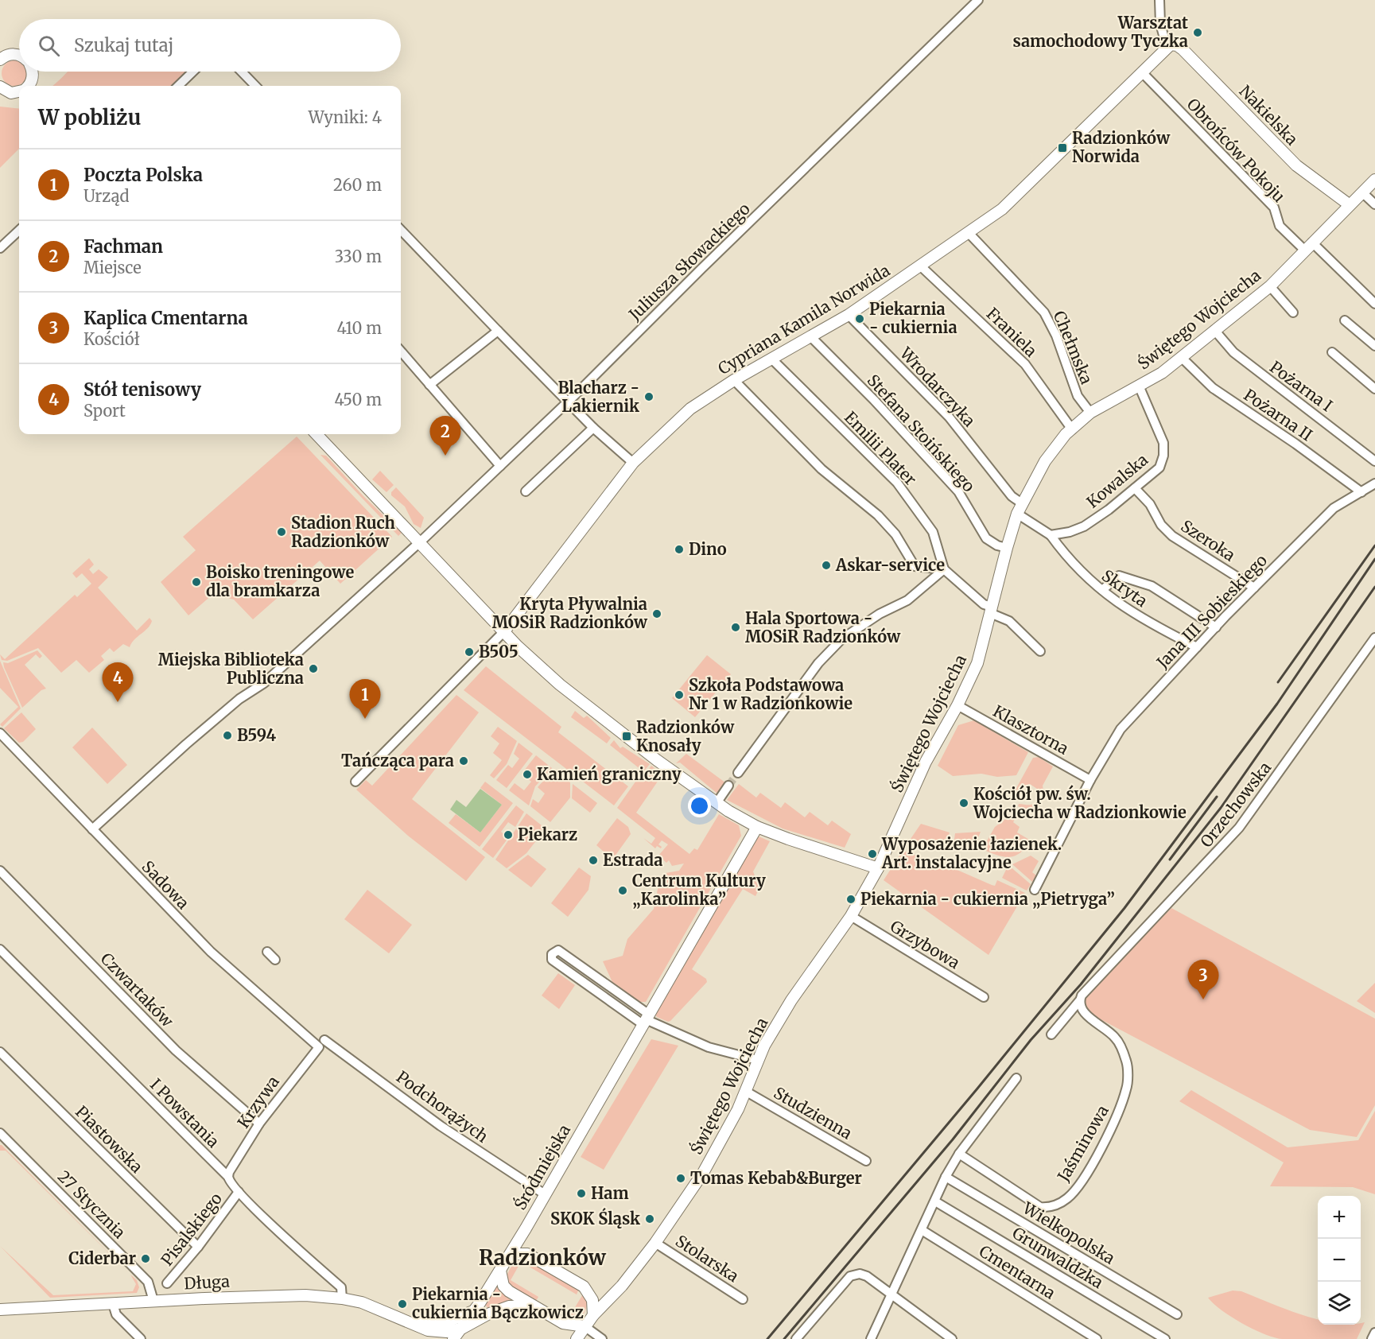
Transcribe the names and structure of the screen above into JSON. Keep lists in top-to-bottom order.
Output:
{
  "streets": {
    "street": [
      "Nakielska",
      "Obrońców Pokoju",
      "Juliusza Słowackiego",
      "Cypriana Kamila Norwida",
      "Świętego Wojciecha",
      "Franiela",
      "Chełmska",
      "Pożarna I",
      "Wrodarczyka",
      "Pożarna II",
      "Stefana Stoińskiego",
      "Emilii Plater",
      "Kowalska",
      "Szeroka",
      "Skryta",
      "Jana III Sobieskiego",
      "Klasztorna",
      "Orzechowska",
      "Sadowa",
      "Grzybowa",
      "Czwartaków",
      "Krzywa",
      "Podchorążych",
      "I Powstania",
      "Studzienna",
      "Piastowska",
      "Jaśminowa",
      "Śródmiejska",
      "27 Stycznia",
      "Pisalskiego",
      "Wielkopolska",
      "Grunwaldzka",
      "Stolarska",
      "Cmentarna",
      "Długa"
    ]
  },
  "crossings": [
    ["Nakielska", "Cypriana Kamila Norwida"],
    ["Nakielska", "Świętego Wojciecha"],
    ["Obrońców Pokoju", "Cypriana Kamila Norwida"],
    ["Obrońców Pokoju", "Świętego Wojciecha"],
    ["Juliusza Słowackiego", "Sadowa"],
    ["Cypriana Kamila Norwida", "Franiela"],
    ["Cypriana Kamila Norwida", "Chełmska"],
    ["Cypriana Kamila Norwida", "Wrodarczyka"],
    ["Cypriana Kamila Norwida", "Stefana Stoińskiego"],
    ["Cypriana Kamila Norwida", "Emilii Plater"],
    ["Świętego Wojciecha", "Franiela"],
    ["Świętego Wojciecha", "Chełmska"],
    ["Świętego Wojciecha", "Pożarna I"],
    ["Świętego Wojciecha", "Wrodarczyka"],
    ["Świętego Wojciecha", "Pożarna II"],
    ["Świętego Wojciecha", "Stefana Stoińskiego"],
    ["Świętego Wojciecha", "Kowalska"],
    ["Świętego Wojciecha", "Klasztorna"],
    ["Świętego Wojciecha", "Grzybowa"],
    ["Świętego Wojciecha", "Studzienna"],
    ["Świętego Wojciecha", "Stolarska"],
    ["Pożarna II", "Jana III Sobieskiego"],
    ["Kowalska", "Szeroka"],
    ["Kowalska", "Skryta"],
    ["Szeroka", "Jana III Sobieskiego"],
    ["Skryta", "Jana III Sobieskiego"],
    ["Jana III Sobieskiego", "Klasztorna"],
    ["Orzechowska", "Jaśminowa"],
    ["Sadowa", "Krzywa"],
    ["Czwartaków", "Krzywa"],
    ["Krzywa", "I Powstania"],
    ["Podchorążych", "Śródmiejska"],
    ["I Powstania", "Pisalskiego"],
    ["I Powstania", "Długa"],
    ["Piastowska", "Pisalskiego"],
    ["Śródmiejska", "Długa"],
    ["27 Stycznia", "Długa"]
  ],
  "districts": ["Radzionków"],
  "places": {
    "other": [
      "Warsztat samochodowy Tyczka",
      "Piekarnia - cukiernia",
      "Blacharz - Lakiernik",
      "Stadion Ruch Radzionków",
      "Dino",
      "Askar-service",
      "Boisko treningowe dla bramkarza",
      "Kryta Pływalnia MOSiR Radzionków",
      "Hala Sportowa - MOSiR Radzionków",
      "B505",
      "Miejska Biblioteka Publiczna",
      "Szkoła Podstawowa Nr 1 w Radzionkowie",
      "B594",
      "Tańcząca para",
      "Kamień graniczny",
      "Kościół pw. św. Wojciecha w Radzionkowie",
      "Piekarz",
      "Wyposażenie łazienek. Art. instalacyjne",
      "Estrada",
      "Centrum Kultury „Karolinka”",
      "Piekarnia - cukiernia „Pietryga”",
      "Tomas Kebab&Burger",
      "Ham",
      "SKOK Śląsk",
      "Ciderbar",
      "Piekarnia - cukiernia Bączkowicz"
    ],
    "transit": ["Radzionków Norwida", "Radzionków Knosały"]
  },
  "page": {
    "search": "Szukaj tutaj",
    "heading": ["W pobliżu", "Wyniki: 4"],
    "list": [
      {
        "mark": "1",
        "name": "Poczta Polska",
        "note": "Urząd",
        "value": "260 m"
      },
      {
        "mark": "2",
        "name": "Fachman",
        "note": "Miejsce",
        "value": "330 m"
      },
      {
        "mark": "3",
        "name": "Kaplica Cmentarna",
        "note": "Kościół",
        "value": "410 m"
      },
      {
        "mark": "4",
        "name": "Stół tenisowy",
        "note": "Sport",
        "value": "450 m"
      }
    ],
    "pins": [
      "2",
      "4",
      "1",
      "3"
    ],
    "map_buttons": ["+", "−"]
  }
}
